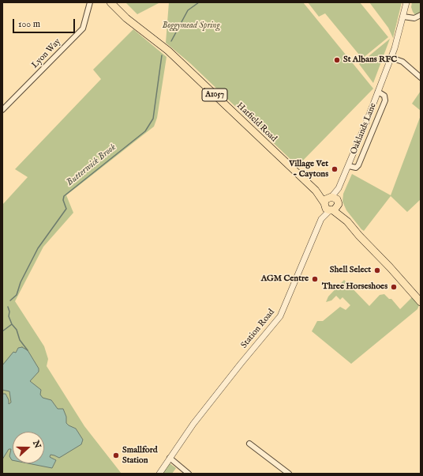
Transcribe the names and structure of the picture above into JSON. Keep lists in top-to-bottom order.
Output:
{
  "streets": {
    "main road": ["A1057", "Hatfield Road"],
    "street": ["Lyon Way", "Oaklands Lane", "Station Road"]
  },
  "crossings": [
    ["Hatfield Road", "Oaklands Lane"],
    ["Hatfield Road", "Station Road"],
    ["Oaklands Lane", "Station Road"]
  ],
  "water": ["Butterwick Brook"],
  "parks": ["Boggymead Spring"],
  "places": [
    "St Albans RFC",
    "Village Vet - Caytons",
    "Shell Select",
    "AGM Centre",
    "Three Horseshoes",
    "Smallford Station"
  ],
  "scale_bar": "100 m",
  "north": "right"
}
